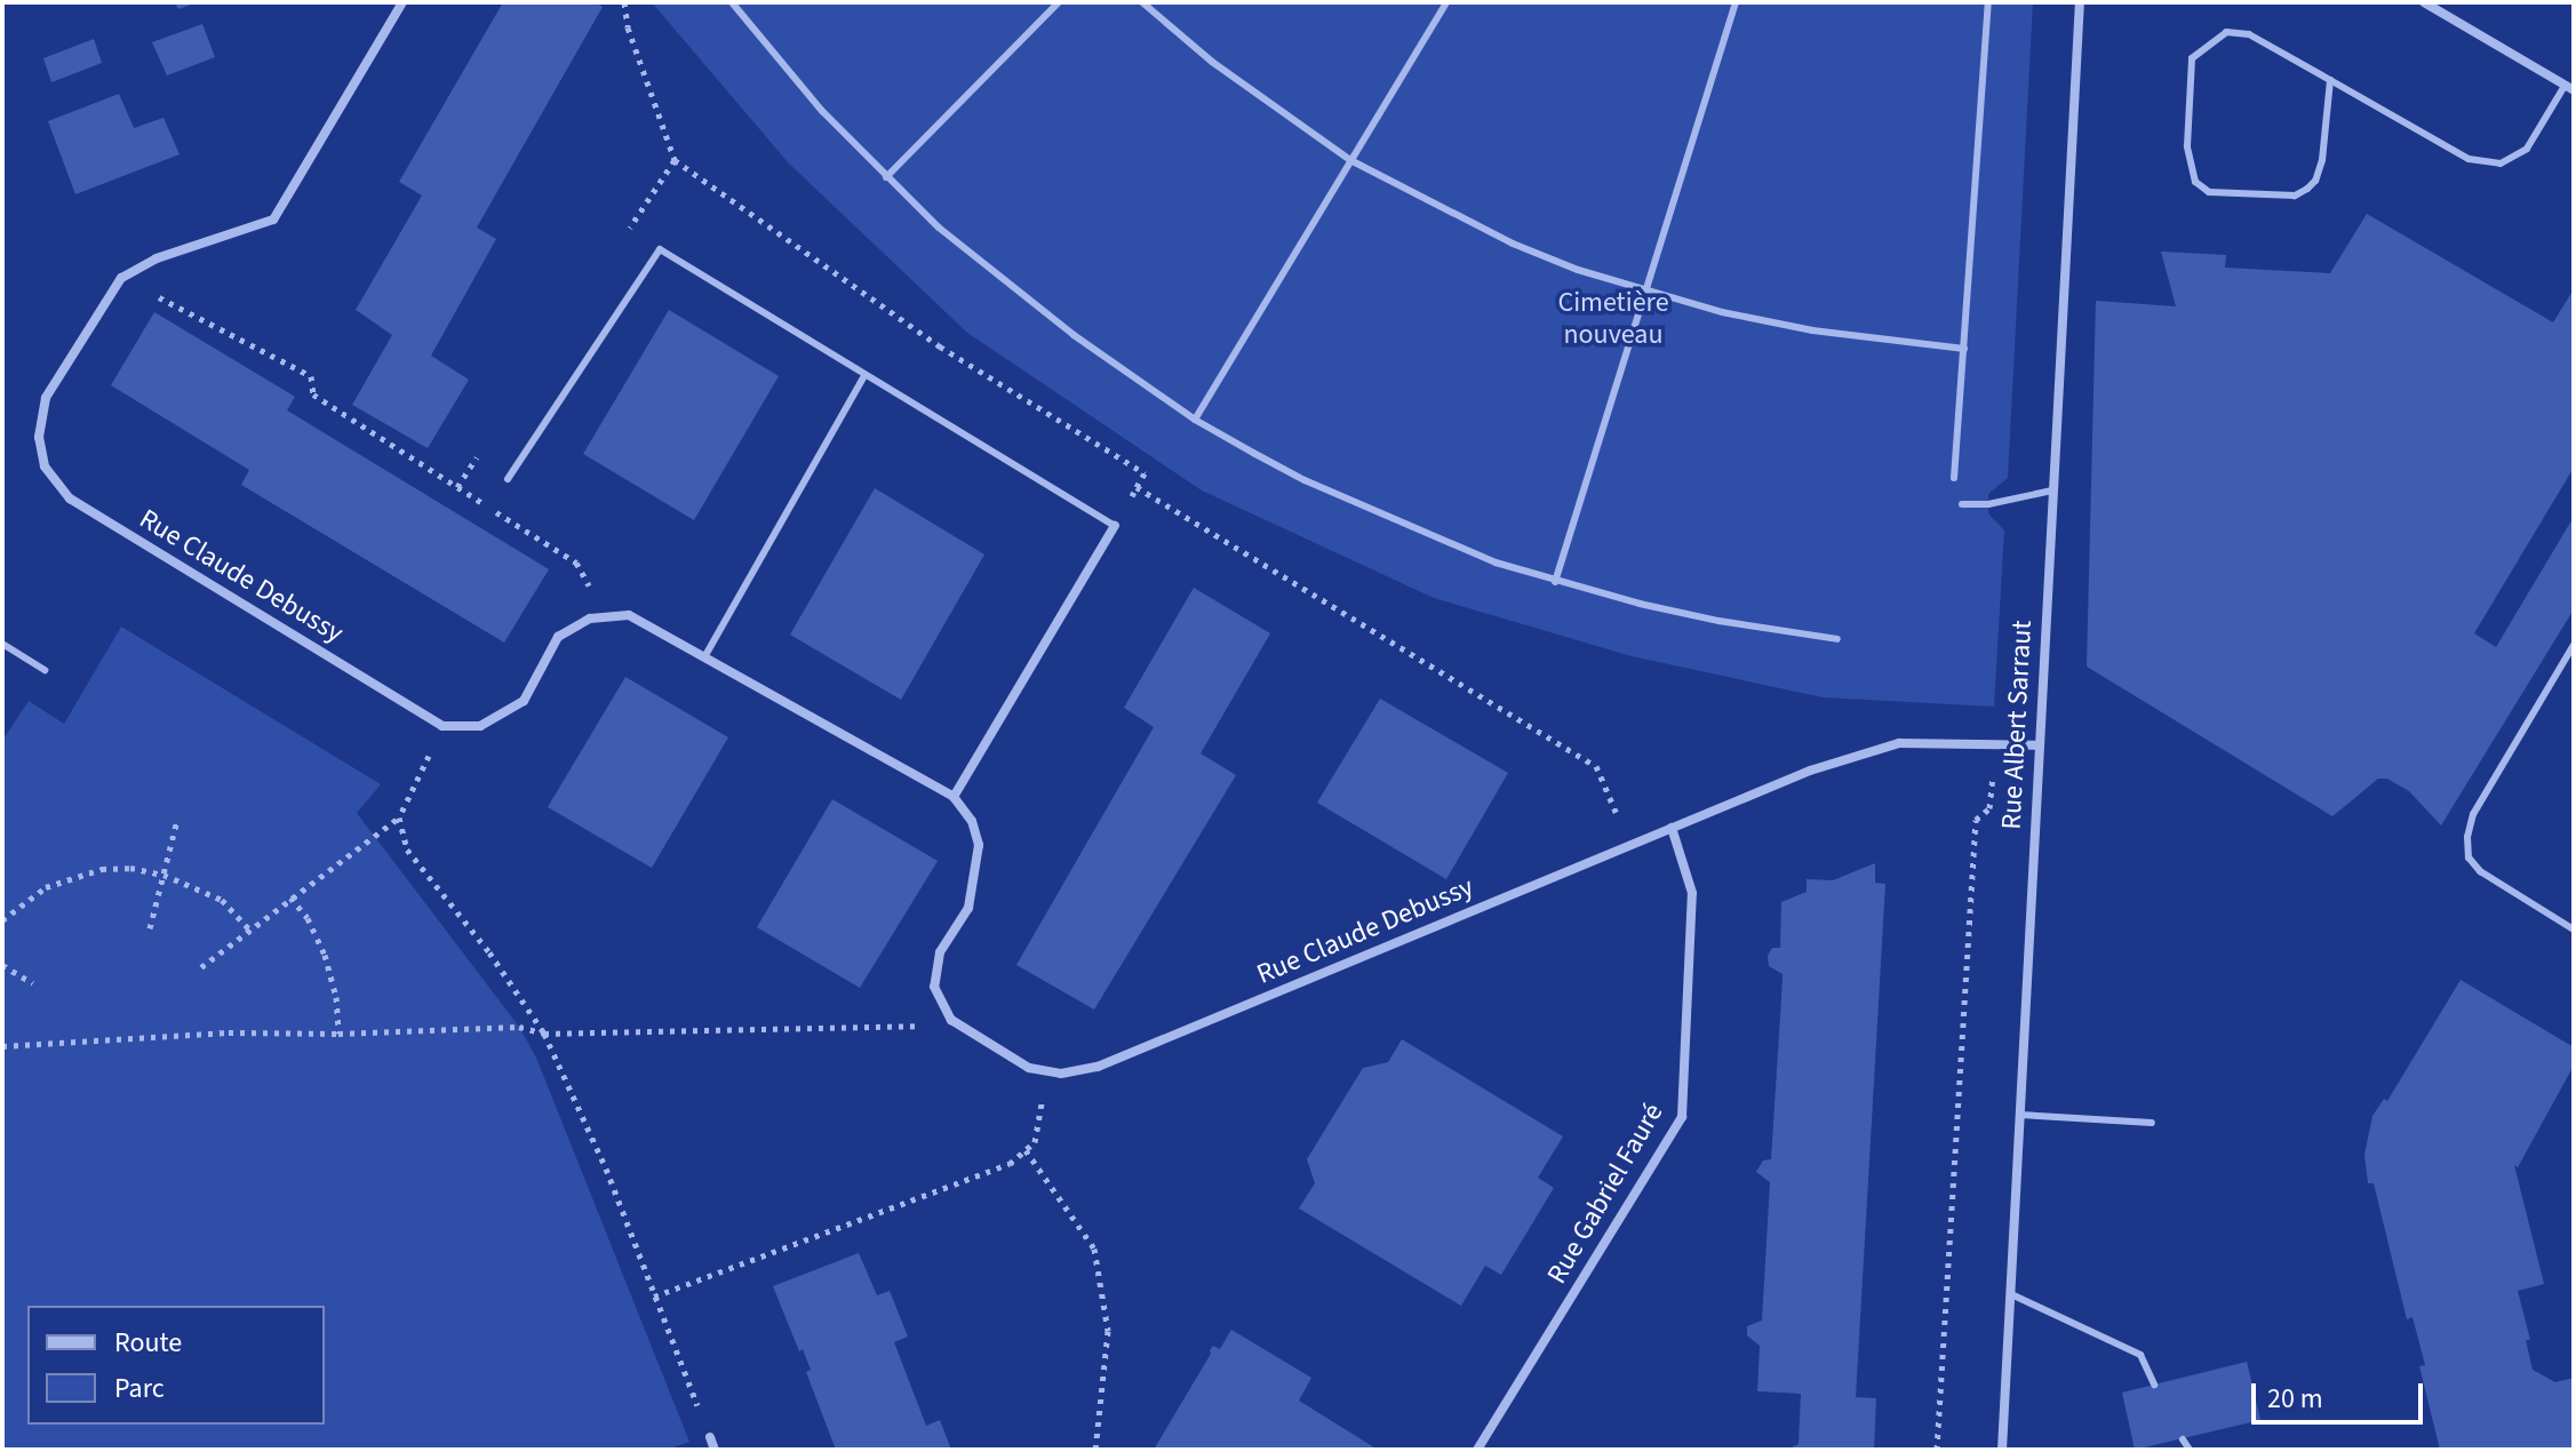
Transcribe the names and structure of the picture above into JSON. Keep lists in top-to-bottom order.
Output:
{
  "streets": {
    "street": ["Rue Claude Debussy", "Rue Albert Sarraut", "Rue Gabriel Fauré"]
  },
  "crossings": [
    ["Rue Claude Debussy", "Rue Albert Sarraut"],
    ["Rue Claude Debussy", "Rue Gabriel Fauré"]
  ],
  "parks": ["Cimetière nouveau"],
  "legend": ["Route", "Parc"],
  "scale_bar": "20 m"
}
